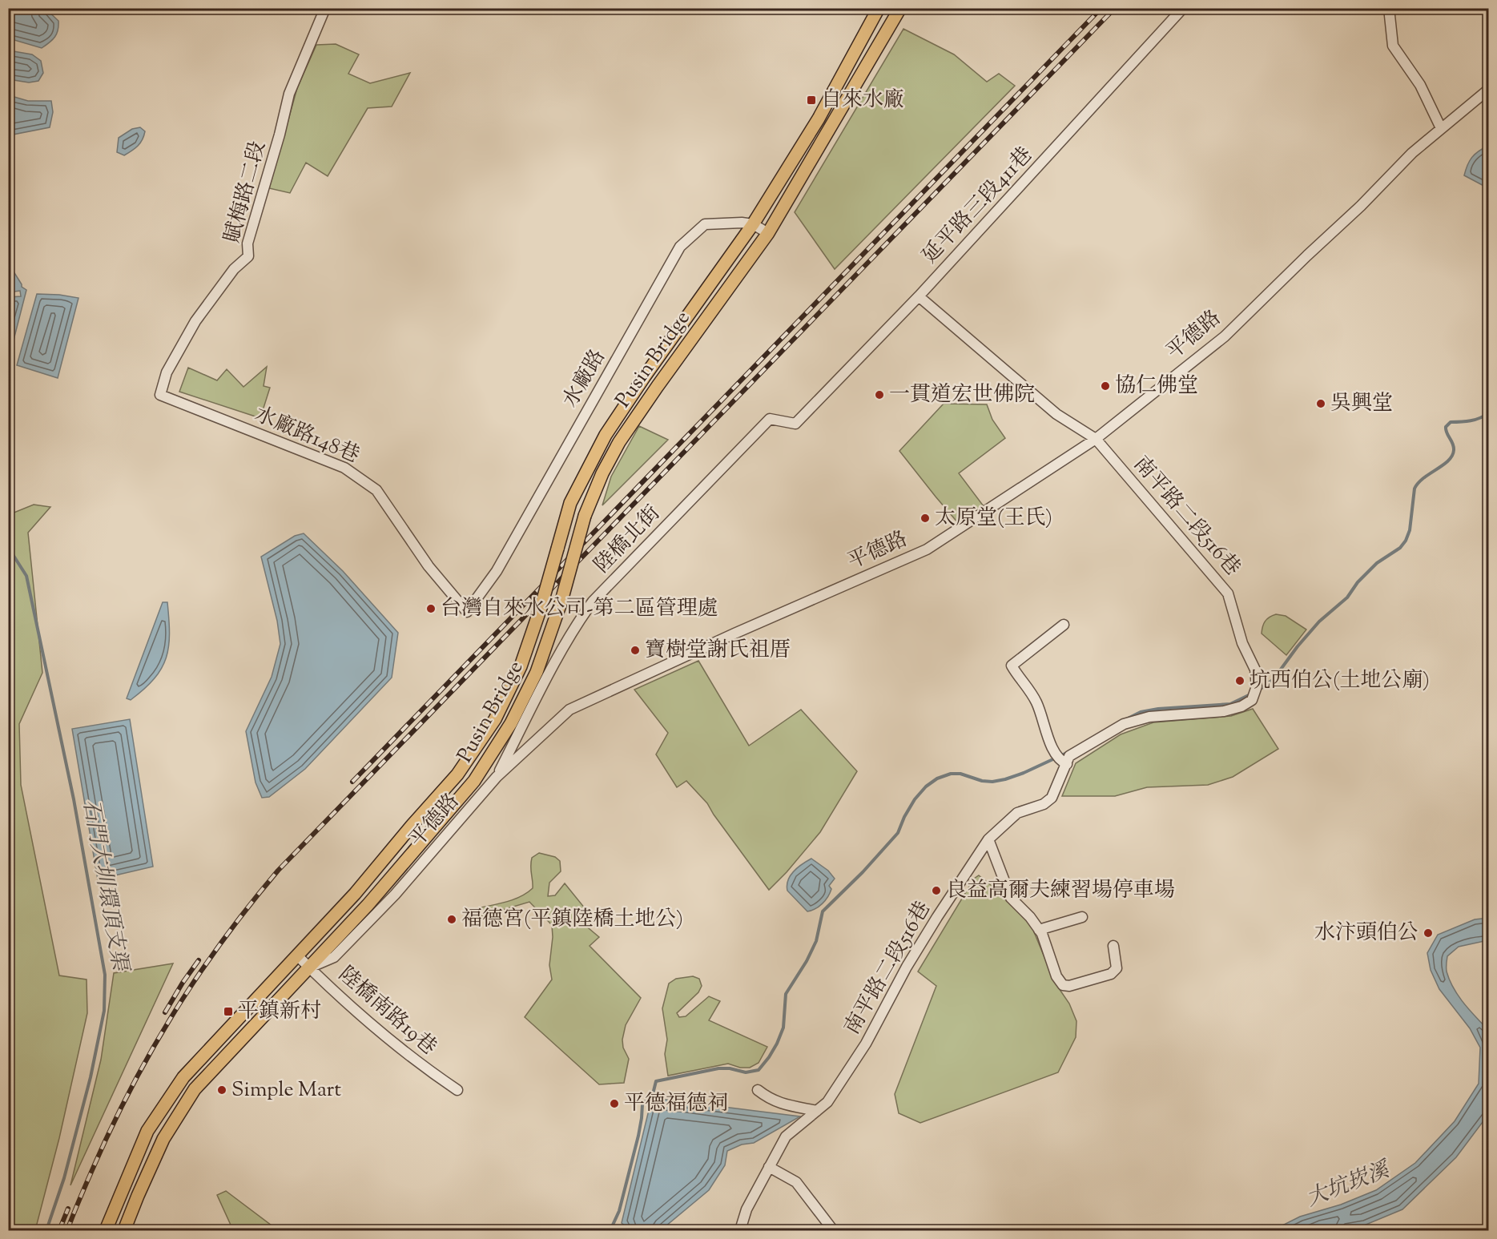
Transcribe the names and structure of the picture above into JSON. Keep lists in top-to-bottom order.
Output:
{
  "streets": {
    "main road": ["Pusin Bridge"],
    "street": [
      "賦梅路二段",
      "延平路三段411巷",
      "平德路",
      "水廠路",
      "水廠路148巷",
      "南平路二段516巷",
      "陸橋北街",
      "陸橋南路19巷"
    ]
  },
  "crossings": [
    ["賦梅路二段", "水廠路148巷"],
    ["延平路三段411巷", "南平路二段516巷"],
    ["延平路三段411巷", "陸橋北街"],
    ["平德路", "Pusin Bridge"],
    ["平德路", "南平路二段516巷"],
    ["平德路", "陸橋北街"],
    ["平德路", "陸橋南路19巷"],
    ["Pusin Bridge", "水廠路"],
    ["Pusin Bridge", "陸橋南路19巷"],
    ["水廠路", "水廠路148巷"]
  ],
  "water": ["石門大圳環頂支渠", "大坑崁溪"],
  "places": {
    "transit": ["自來水廠", "平鎮新村"],
    "other": [
      "協仁佛堂",
      "一貫道宏世佛院",
      "吳興堂",
      "太原堂(王氏)",
      "台灣自來水公司-第二區管理處",
      "寶樹堂謝氏祖厝",
      "坑西伯公(土地公廟)",
      "良益高爾夫練習場停車場",
      "福德宮(平鎮陸橋土地公)",
      "水汴頭伯公",
      "Simple Mart",
      "平德福德祠"
    ]
  }
}
